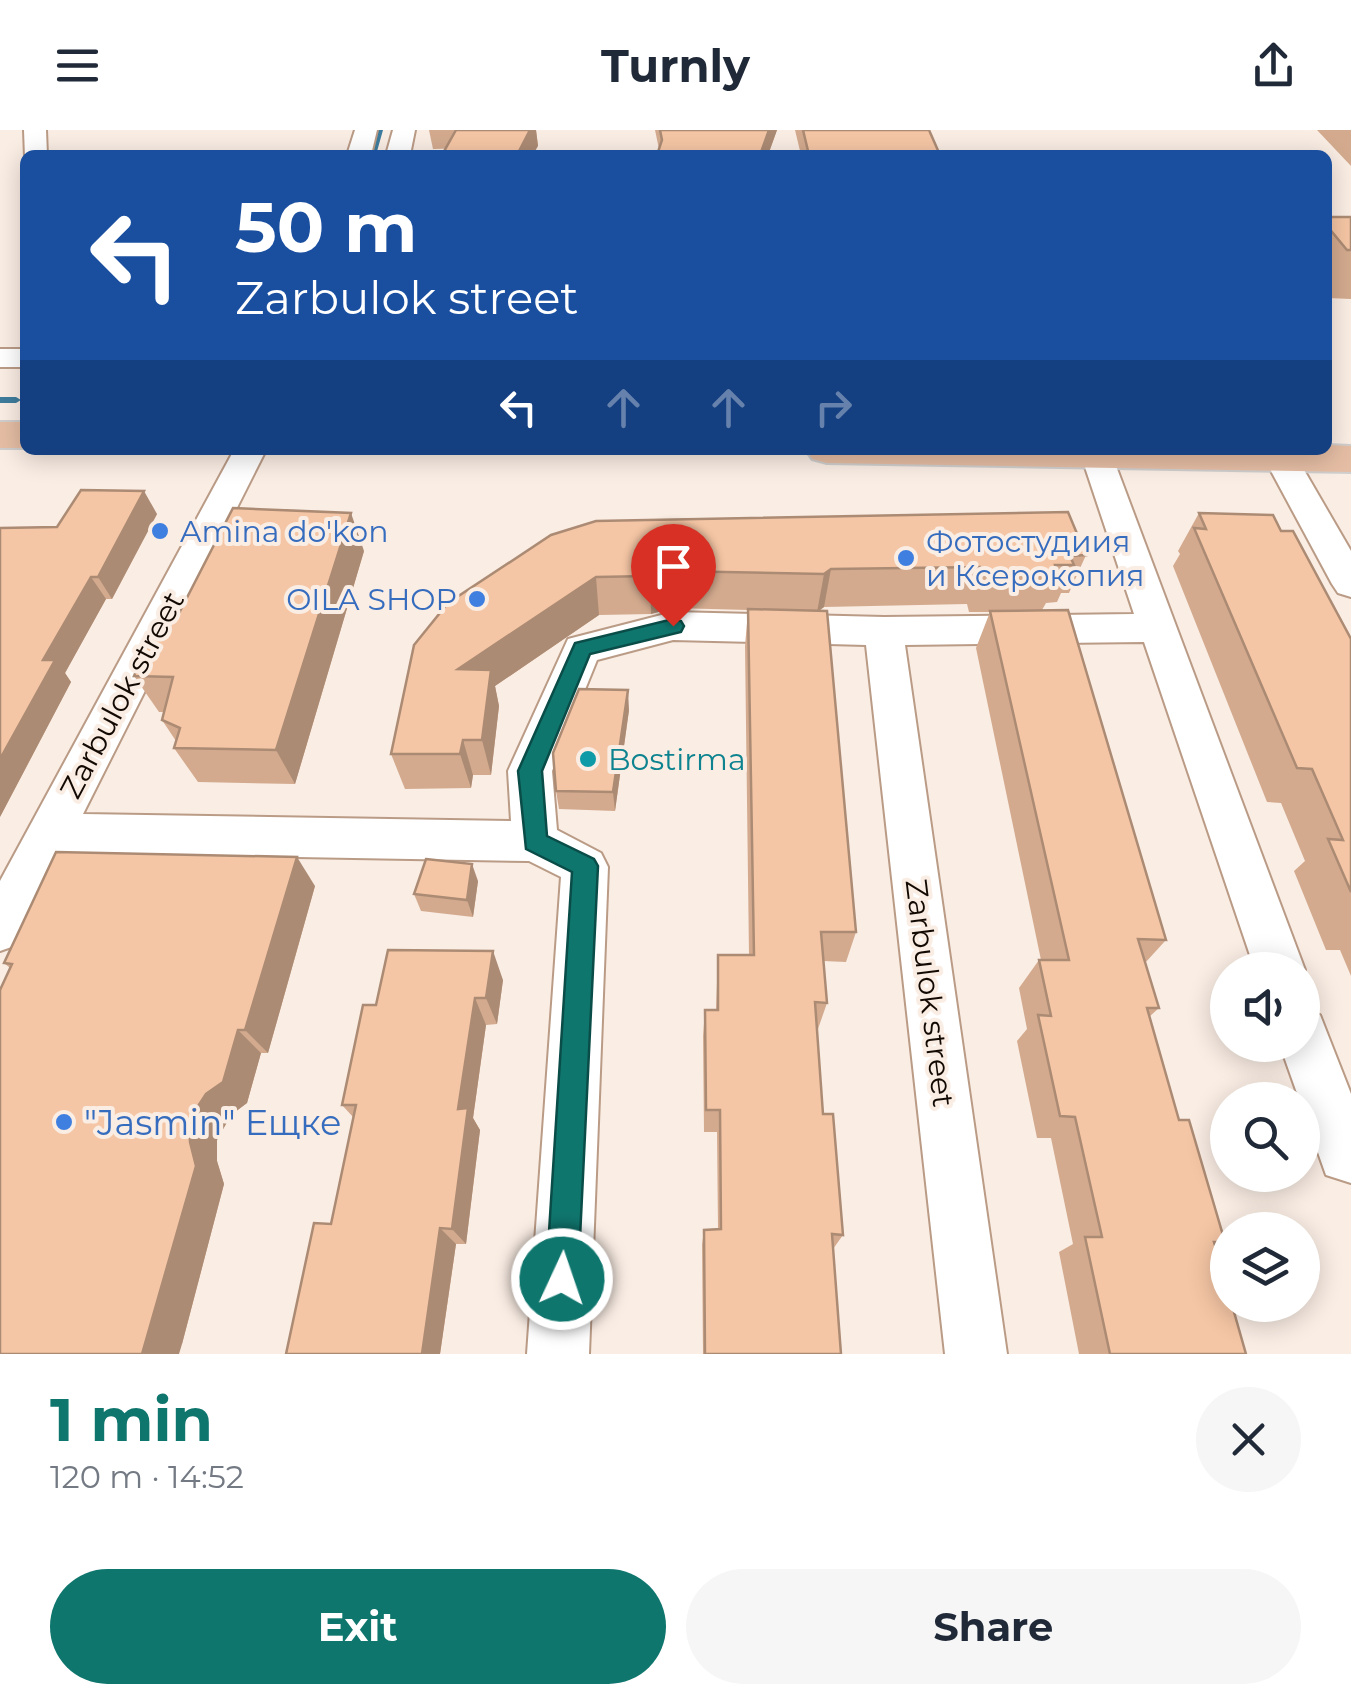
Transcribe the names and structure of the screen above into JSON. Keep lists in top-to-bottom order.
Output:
{
  "streets": {
    "street": ["Zarbulok street"]
  },
  "places": [
    "Amina do'kon",
    "Фотостудиия и Ксерокопия",
    "OILA SHOP",
    "Bostirma",
    "\"Jasmin\" Ещке"
  ],
  "page": {
    "header": "Turnly",
    "turn": ["50 m", "Zarbulok street"],
    "heading": ["1 min", "120 m · 14:52"],
    "buttons": ["Exit", "Share"]
  }
}
